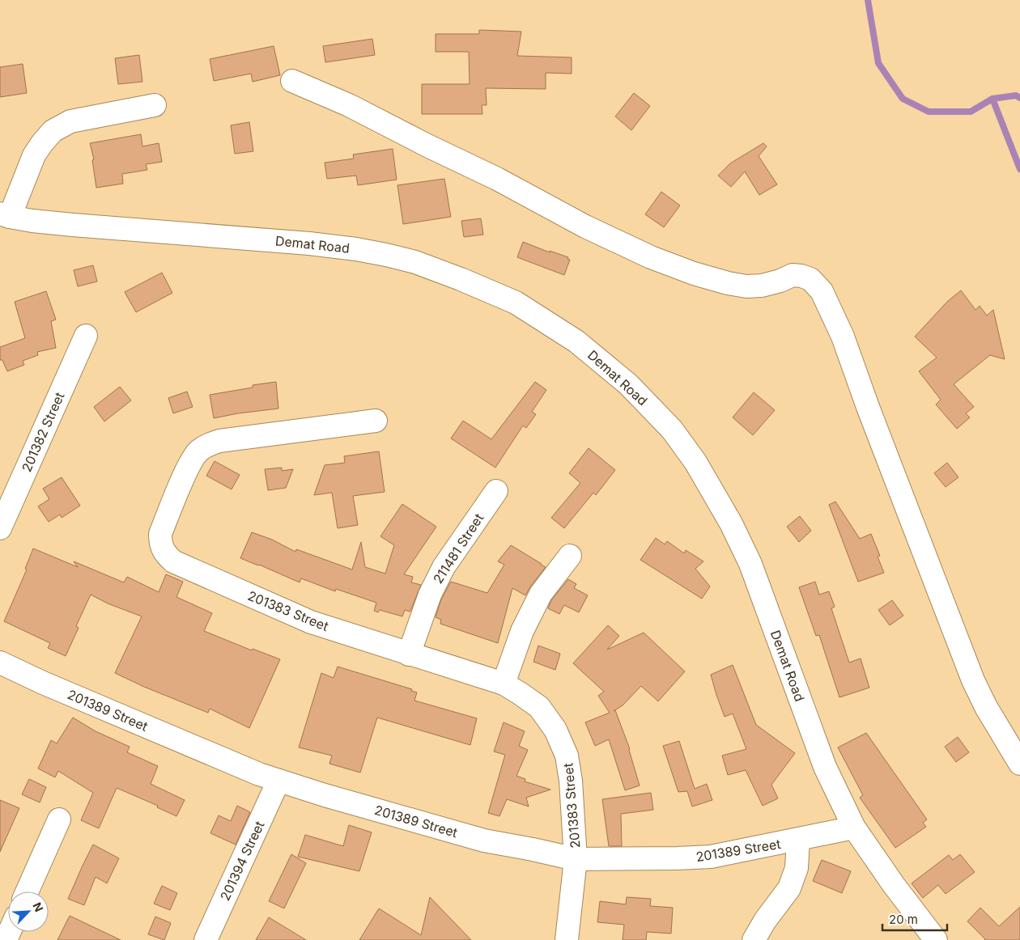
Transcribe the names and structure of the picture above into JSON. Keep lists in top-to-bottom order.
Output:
{
  "streets": {
    "street": [
      "Demat Road",
      "201382 Street",
      "211481 Street",
      "201383 Street",
      "201389 Street",
      "201394 Street"
    ]
  },
  "crossings": [
    ["Demat Road", "201389 Street"],
    ["211481 Street", "201383 Street"],
    ["201383 Street", "201389 Street"],
    ["201389 Street", "201394 Street"]
  ],
  "scale_bar": "20 m",
  "north": "top right"
}
